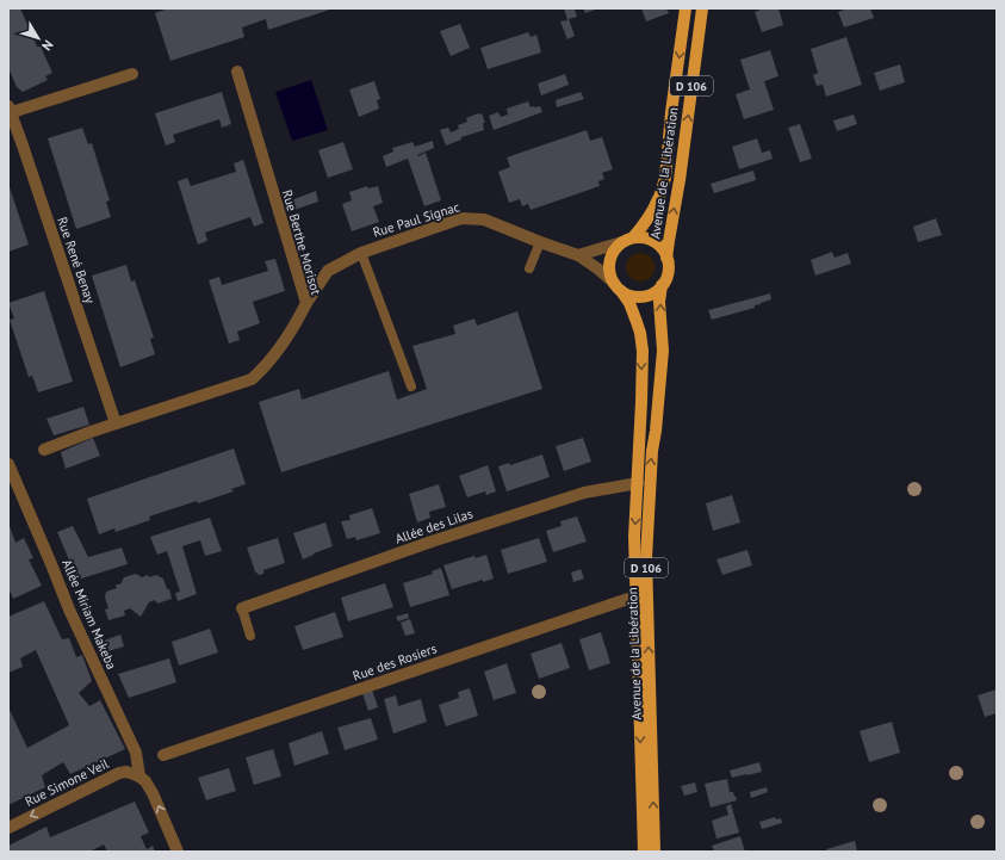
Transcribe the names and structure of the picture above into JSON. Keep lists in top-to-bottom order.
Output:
{
  "streets": {
    "main road": ["D 106", "Avenue de la Libération"],
    "street": [
      "Rue Paul Signac",
      "Rue Berthe Morisot",
      "Rue René Benay",
      "Allée des Lilas",
      "Allée Miriam Makeba",
      "Rue des Rosiers",
      "Rue Simone Veil"
    ]
  },
  "crossings": [
    ["Avenue de la Libération", "Rue Paul Signac"],
    ["Avenue de la Libération", "Allée des Lilas"],
    ["Avenue de la Libération", "Rue des Rosiers"],
    ["Rue Paul Signac", "Rue Berthe Morisot"],
    ["Rue Berthe Morisot", "Rue René Benay"],
    ["Allée Miriam Makeba", "Rue Simone Veil"]
  ],
  "one_way": ["Rue Simone Veil"],
  "north": "bottom right"
}
